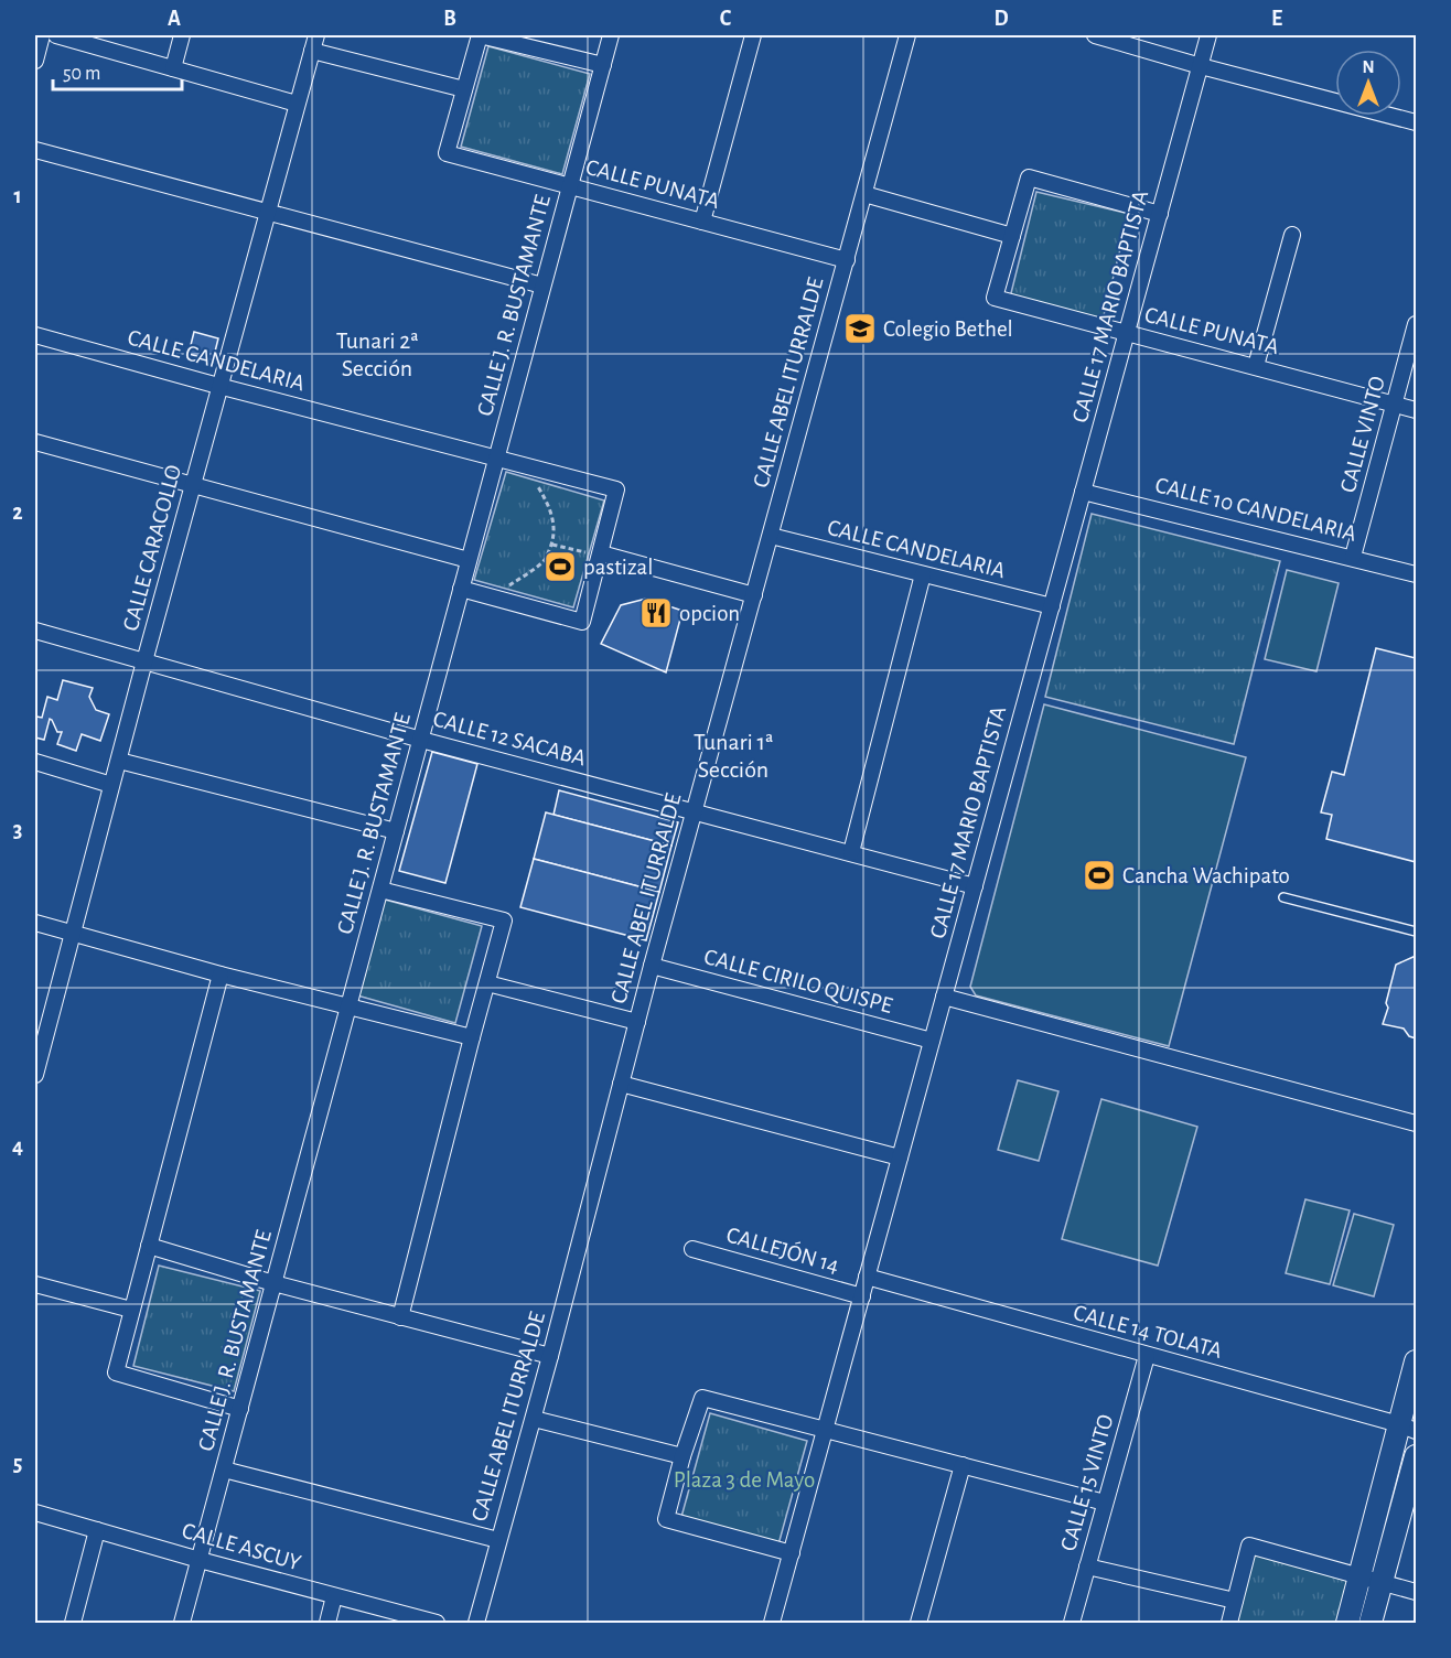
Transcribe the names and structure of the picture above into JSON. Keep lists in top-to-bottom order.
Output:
{
  "streets": {
    "street": [
      "CALLE PUNATA",
      "CALLE J. R. BUSTAMANTE",
      "CALLE 17 MARIO BAPTISTA",
      "CALLE CANDELARIA",
      "CALLE ABEL ITURRALDE",
      "CALLE VINTO",
      "CALLE 10 CANDELARIA",
      "CALLE CARACOLLO",
      "CALLE 12 SACABA",
      "CALLE CIRILO QUISPE",
      "CALLEJÓN 14",
      "CALLE 14 TOLATA",
      "CALLE 15 VINTO",
      "CALLE ASCUY"
    ]
  },
  "crossings": [
    ["CALLE PUNATA", "CALLE J. R. BUSTAMANTE"],
    ["CALLE PUNATA", "CALLE 17 MARIO BAPTISTA"],
    ["CALLE PUNATA", "CALLE ABEL ITURRALDE"],
    ["CALLE PUNATA", "CALLE VINTO"],
    ["CALLE J. R. BUSTAMANTE", "CALLE CANDELARIA"],
    ["CALLE J. R. BUSTAMANTE", "CALLE 12 SACABA"],
    ["CALLE J. R. BUSTAMANTE", "CALLE ASCUY"],
    ["CALLE 17 MARIO BAPTISTA", "CALLE CANDELARIA"],
    ["CALLE 17 MARIO BAPTISTA", "CALLE 10 CANDELARIA"],
    ["CALLE 17 MARIO BAPTISTA", "CALLE 12 SACABA"],
    ["CALLE 17 MARIO BAPTISTA", "CALLE CIRILO QUISPE"],
    ["CALLE 17 MARIO BAPTISTA", "CALLEJÓN 14"],
    ["CALLE 17 MARIO BAPTISTA", "CALLE 14 TOLATA"],
    ["CALLE CANDELARIA", "CALLE ABEL ITURRALDE"],
    ["CALLE CANDELARIA", "CALLE CARACOLLO"],
    ["CALLE ABEL ITURRALDE", "CALLE 12 SACABA"],
    ["CALLE ABEL ITURRALDE", "CALLE CIRILO QUISPE"],
    ["CALLE VINTO", "CALLE 10 CANDELARIA"],
    ["CALLE CARACOLLO", "CALLE 12 SACABA"],
    ["CALLE 14 TOLATA", "CALLE 15 VINTO"]
  ],
  "districts": ["Tunari 2ª Sección", "Tunari 1ª Sección"],
  "parks": ["Plaza 3 de Mayo"],
  "places": {
    "school or university": ["Colegio Bethel"],
    "sports": ["pastizal", "Cancha Wachipato"],
    "restaurant": ["opcion"]
  },
  "scale_bar": "50 m",
  "north": "top",
  "grid": {
    "columns": [
      "A",
      "B",
      "C",
      "D",
      "E"
    ],
    "rows": [
      "1",
      "2",
      "3",
      "4",
      "5"
    ]
  }
}
